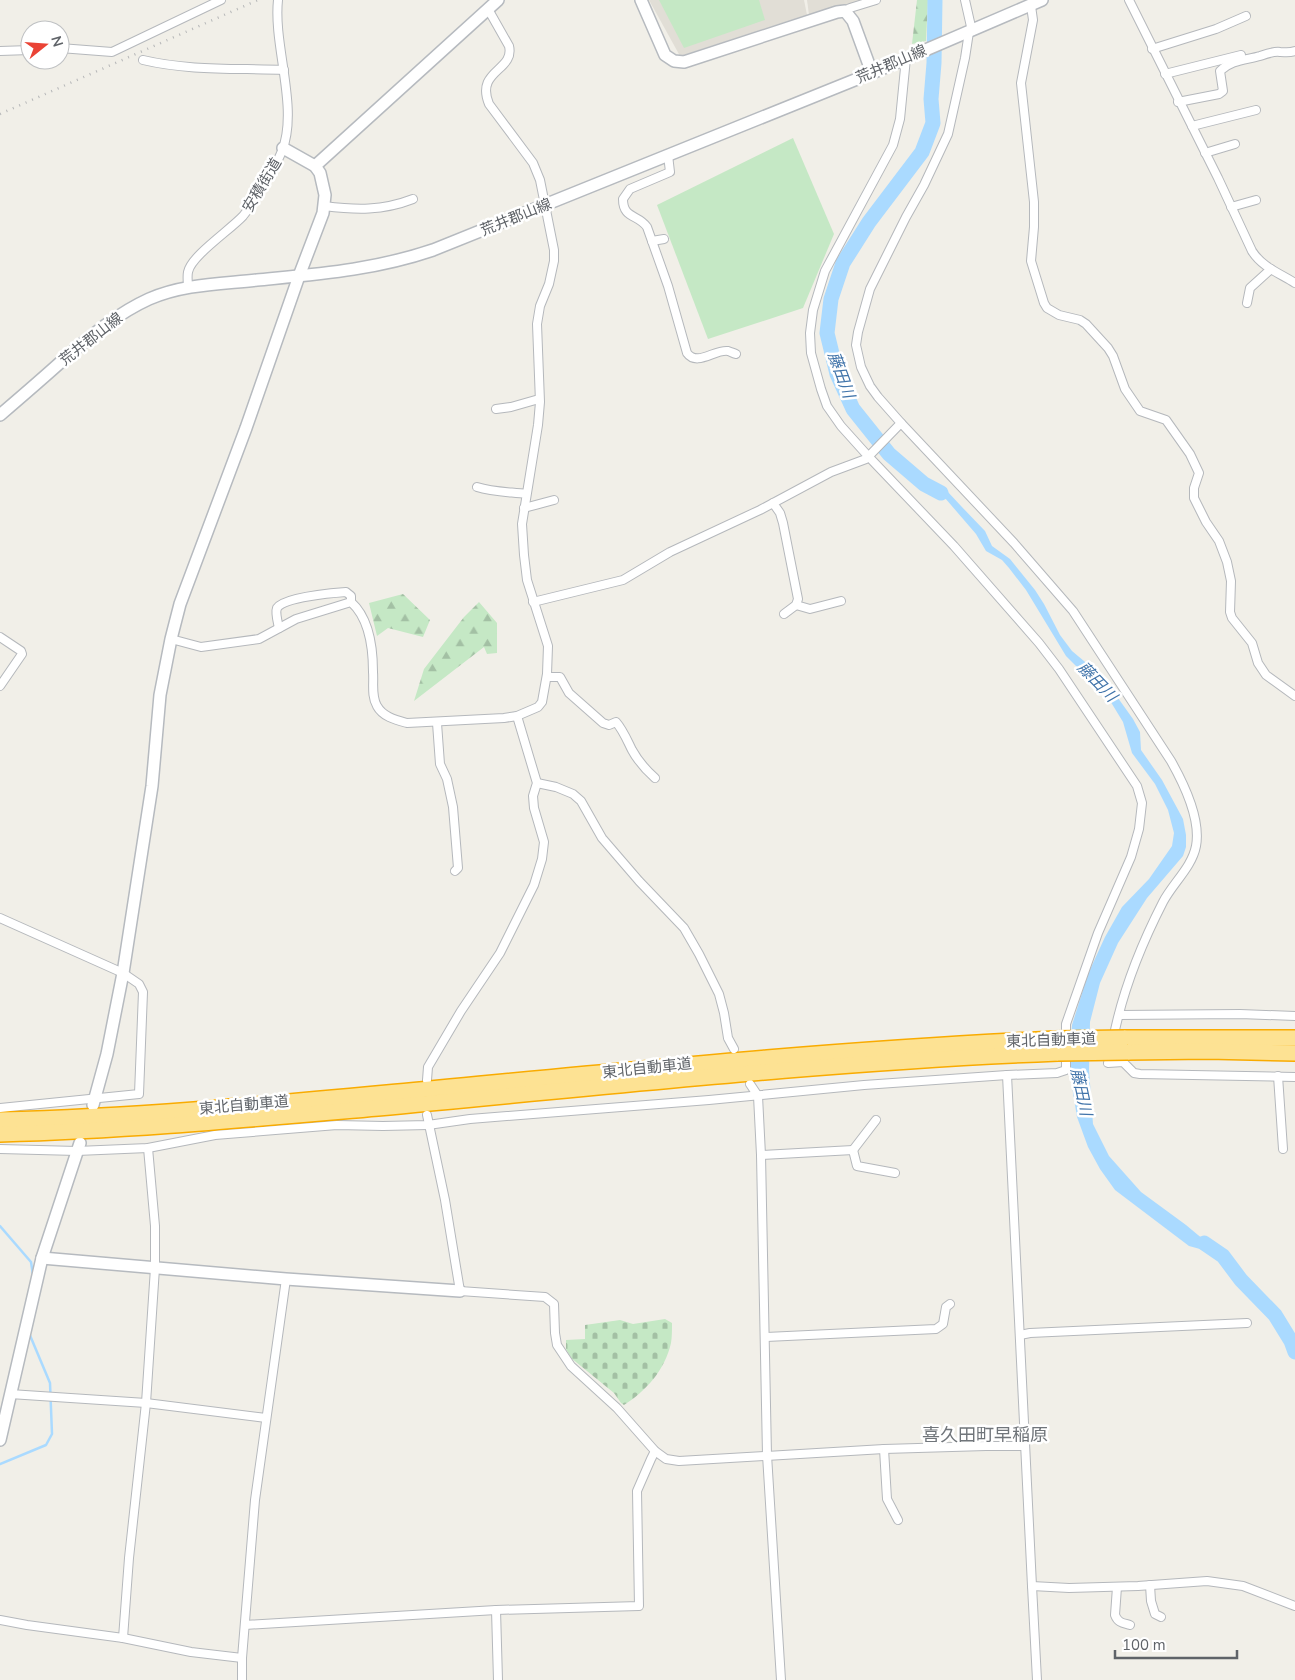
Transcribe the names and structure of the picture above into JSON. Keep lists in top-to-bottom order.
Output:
{
  "streets": {
    "highway": ["東北自動車道"],
    "street": ["荒井郡山線", "安積街道"]
  },
  "crossings": [
    ["荒井郡山線", "安積街道"]
  ],
  "districts": ["喜久田町早稲原"],
  "water": ["藤田川"],
  "scale_bar": "100 m",
  "north": "right"
}
